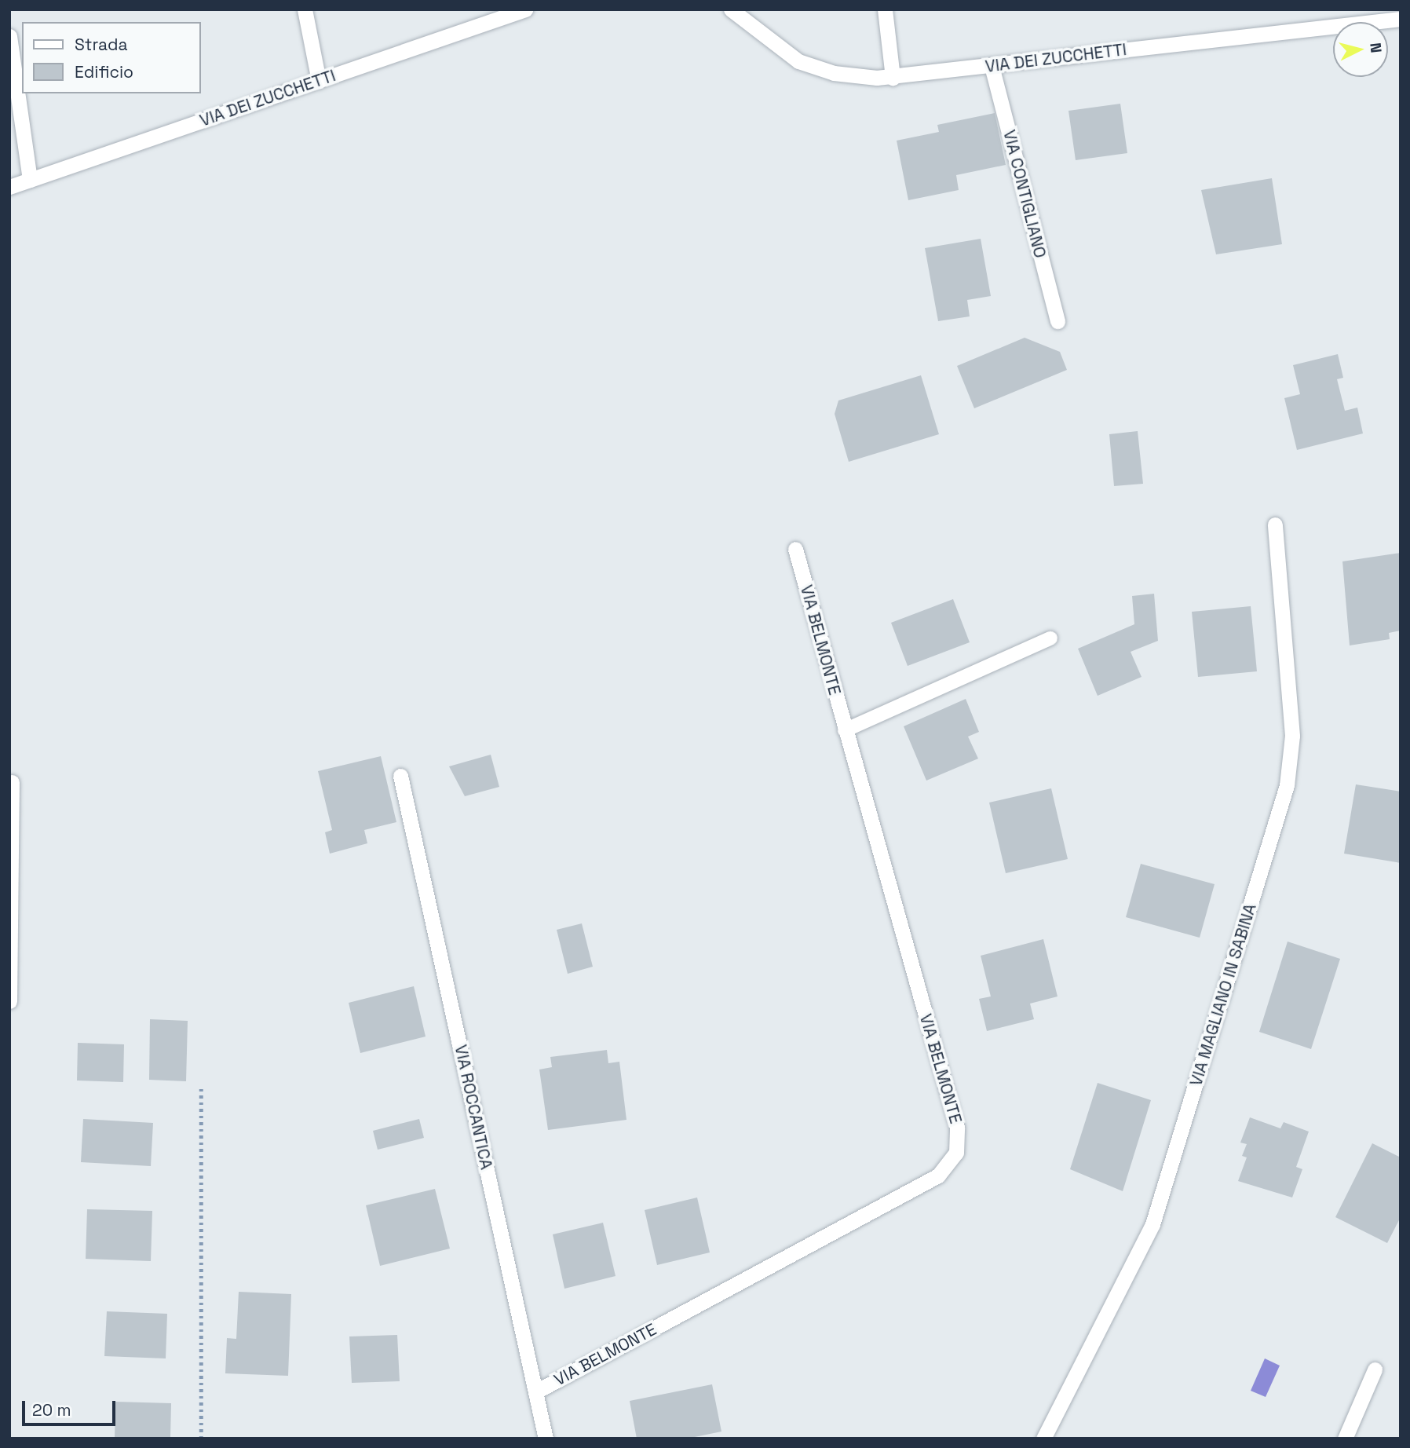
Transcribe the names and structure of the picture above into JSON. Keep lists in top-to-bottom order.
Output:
{
  "streets": {
    "street": [
      "VIA DEI ZUCCHETTI",
      "VIA CONTIGLIANO",
      "VIA BELMONTE",
      "VIA MAGLIANO IN SABINA",
      "VIA ROCCANTICA"
    ]
  },
  "crossings": [
    ["VIA DEI ZUCCHETTI", "VIA CONTIGLIANO"],
    ["VIA BELMONTE", "VIA ROCCANTICA"]
  ],
  "legend": ["Strada", "Edificio"],
  "scale_bar": "20 m",
  "north": "right"
}
